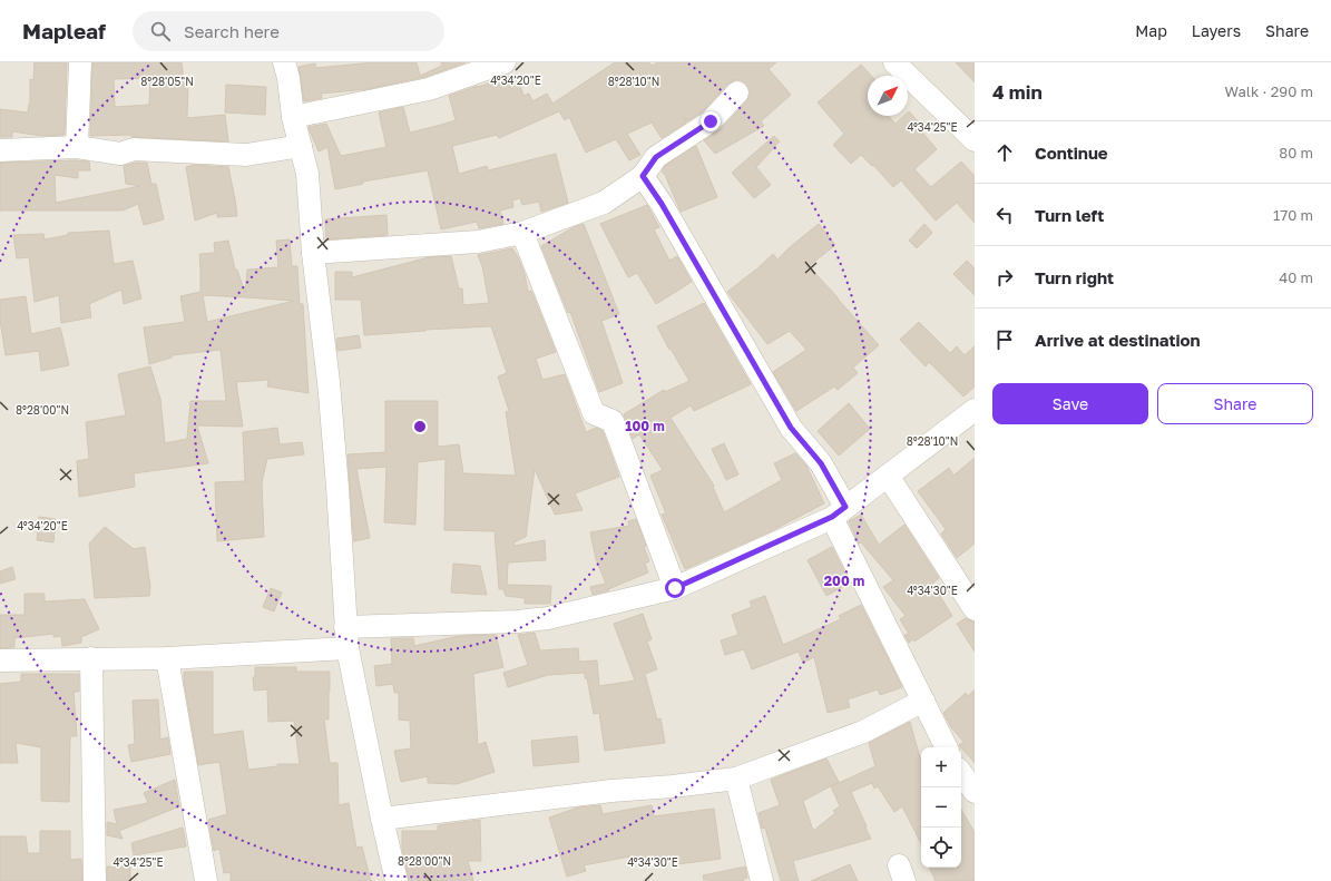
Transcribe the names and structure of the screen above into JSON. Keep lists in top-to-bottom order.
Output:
{
  "north": "top right",
  "page": {
    "header": "Mapleaf",
    "search": "Search here",
    "nav": ["Map", "Layers", "Share"],
    "heading": ["4 min", "Walk · 290 m"],
    "list": [
      ["Continue", "80 m"],
      ["Turn left", "170 m"],
      ["Turn right", "40 m"],
      "Arrive at destination"
    ],
    "buttons": ["Save", "Share"],
    "map_buttons": ["+", "−"]
  },
  "coordinates": [
    "4°34'20\"E",
    "8°28'05\"N",
    "8°28'10\"N",
    "4°34'25\"E",
    "8°28'00\"N",
    "4°34'30\"E"
  ],
  "rings": ["100 m", "200 m"]
}
